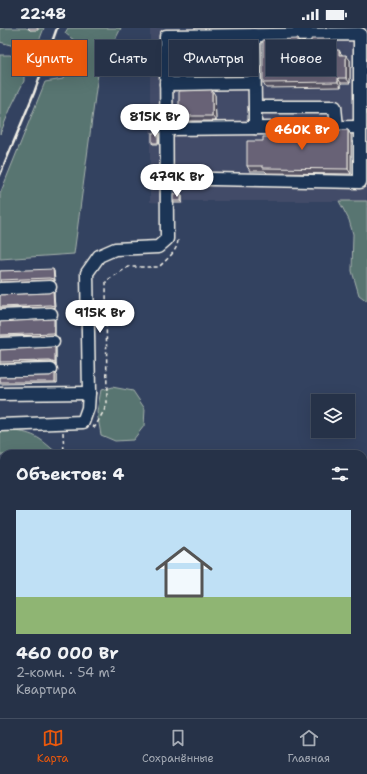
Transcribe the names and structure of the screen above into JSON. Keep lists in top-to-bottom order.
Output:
{
  "page": {
    "status": "22:48",
    "chip": [
      "Купить",
      "Снять",
      "Фильтры",
      "Новое"
    ],
    "price": [
      "815K Br",
      "460K Br",
      "479K Br",
      "915K Br"
    ],
    "heading": "Объектов: 4",
    "list": [
      {
        "name": "460 000 Br",
        "note": "2-комн. · 54 m² · Квартира"
      }
    ],
    "tabs": ["Карта", "Сохранённые", "Главная"]
  }
}
